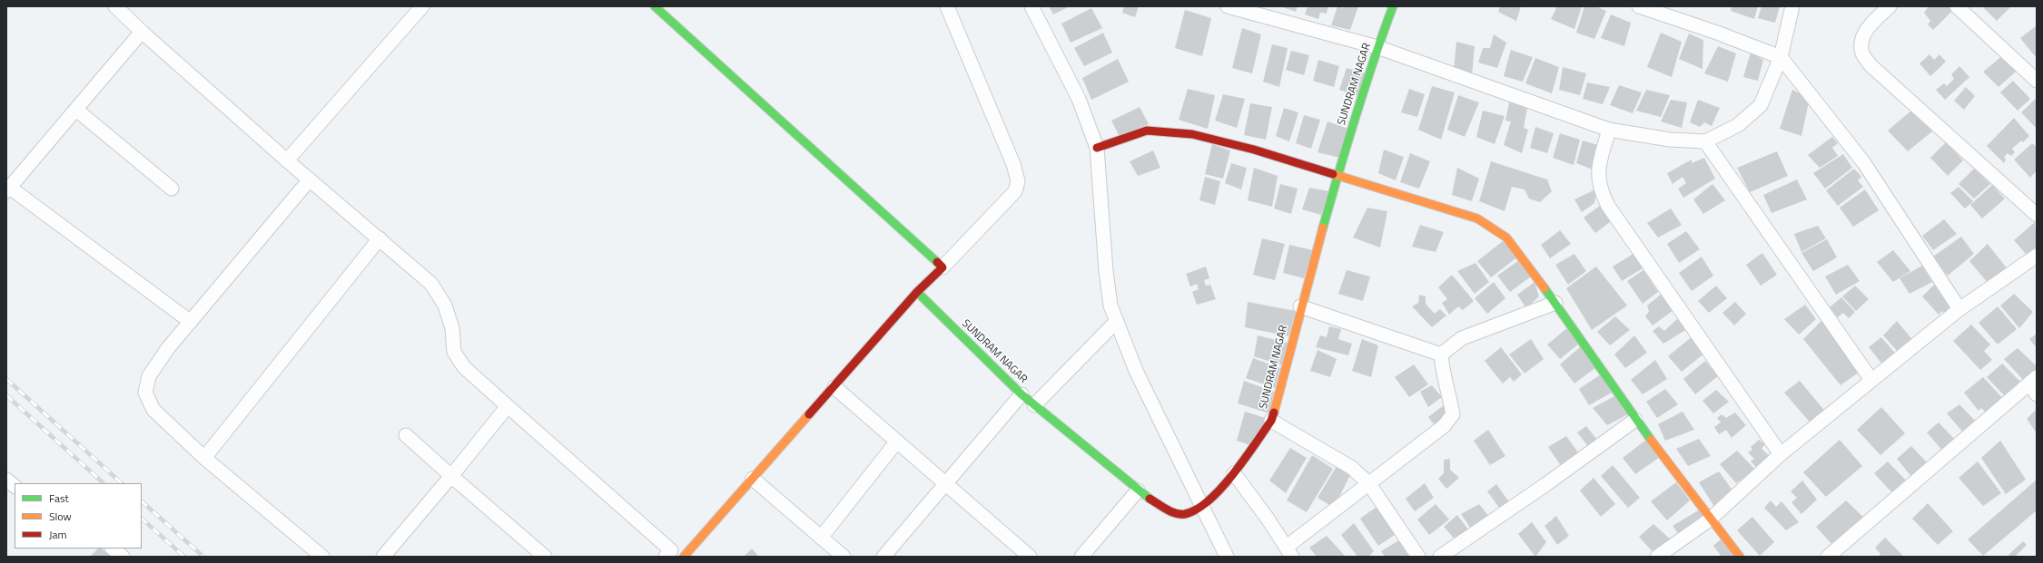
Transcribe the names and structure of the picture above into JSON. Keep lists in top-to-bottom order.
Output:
{
  "streets": {
    "street": ["SUNDRAM NAGAR"]
  },
  "legend": ["Fast", "Slow", "Jam"]
}
